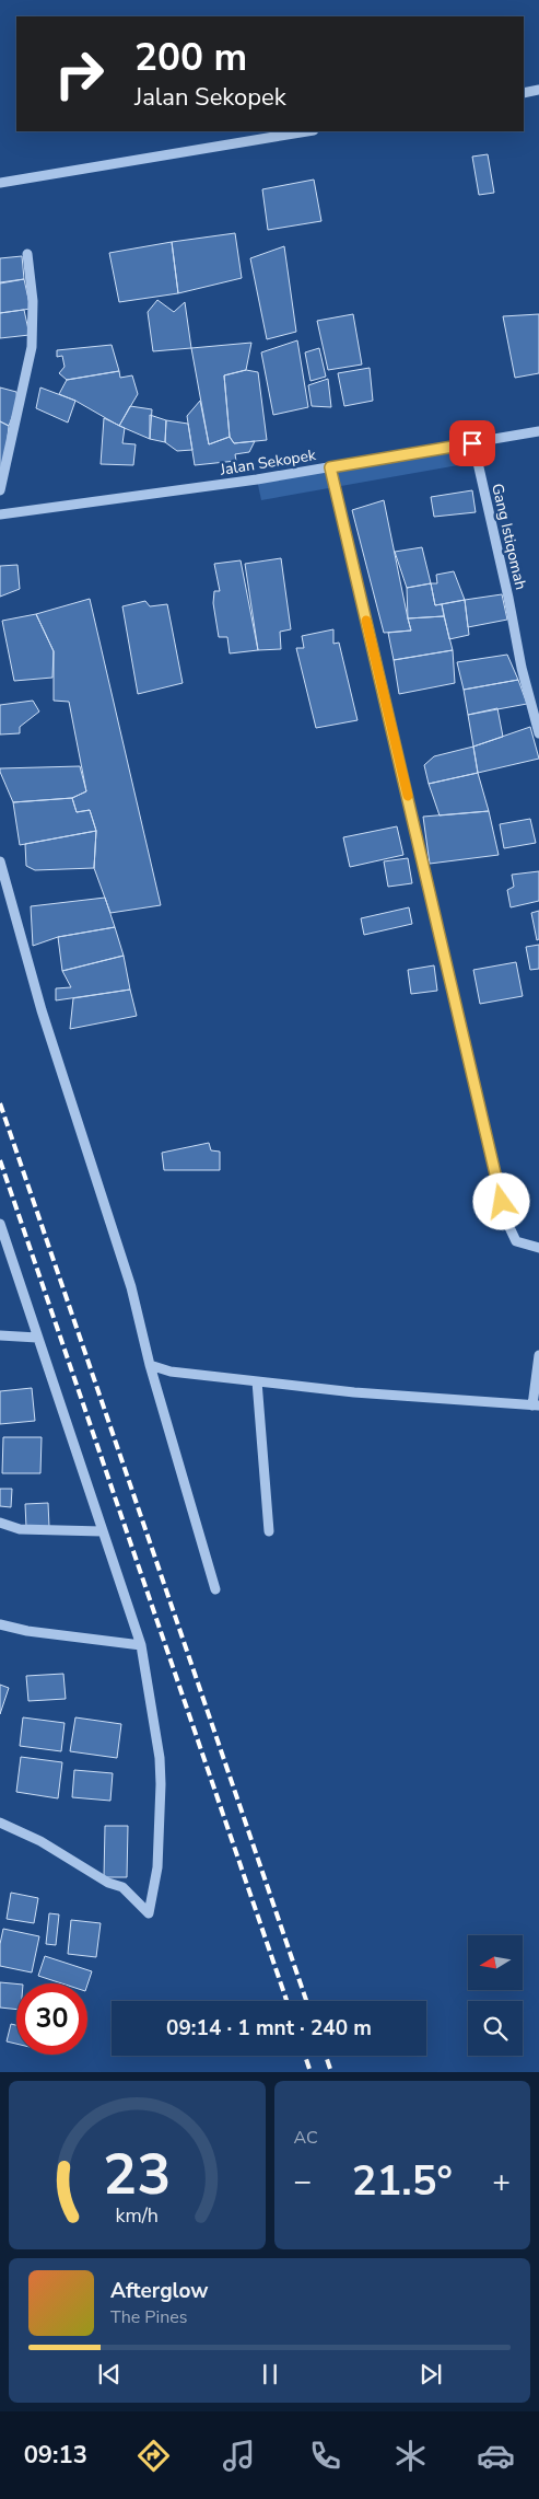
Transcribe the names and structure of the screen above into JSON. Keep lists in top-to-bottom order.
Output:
{
  "streets": {
    "street": ["Jalan Sekopek", "Gang Istiqomah"]
  },
  "crossings": [
    ["Jalan Sekopek", "Gang Istiqomah"]
  ],
  "north": "left",
  "page": {
    "turn": ["200 m", "Jalan Sekopek"],
    "limit": "30",
    "trip": "09:14 · 1 mnt · 240 m",
    "tile": "AC",
    "heat": ["−", "21.5°", "+"],
    "song": ["Afterglow", "The Pines"],
    "tabs": "09:13",
    "gauge": ["23", "km/h"]
  }
}
